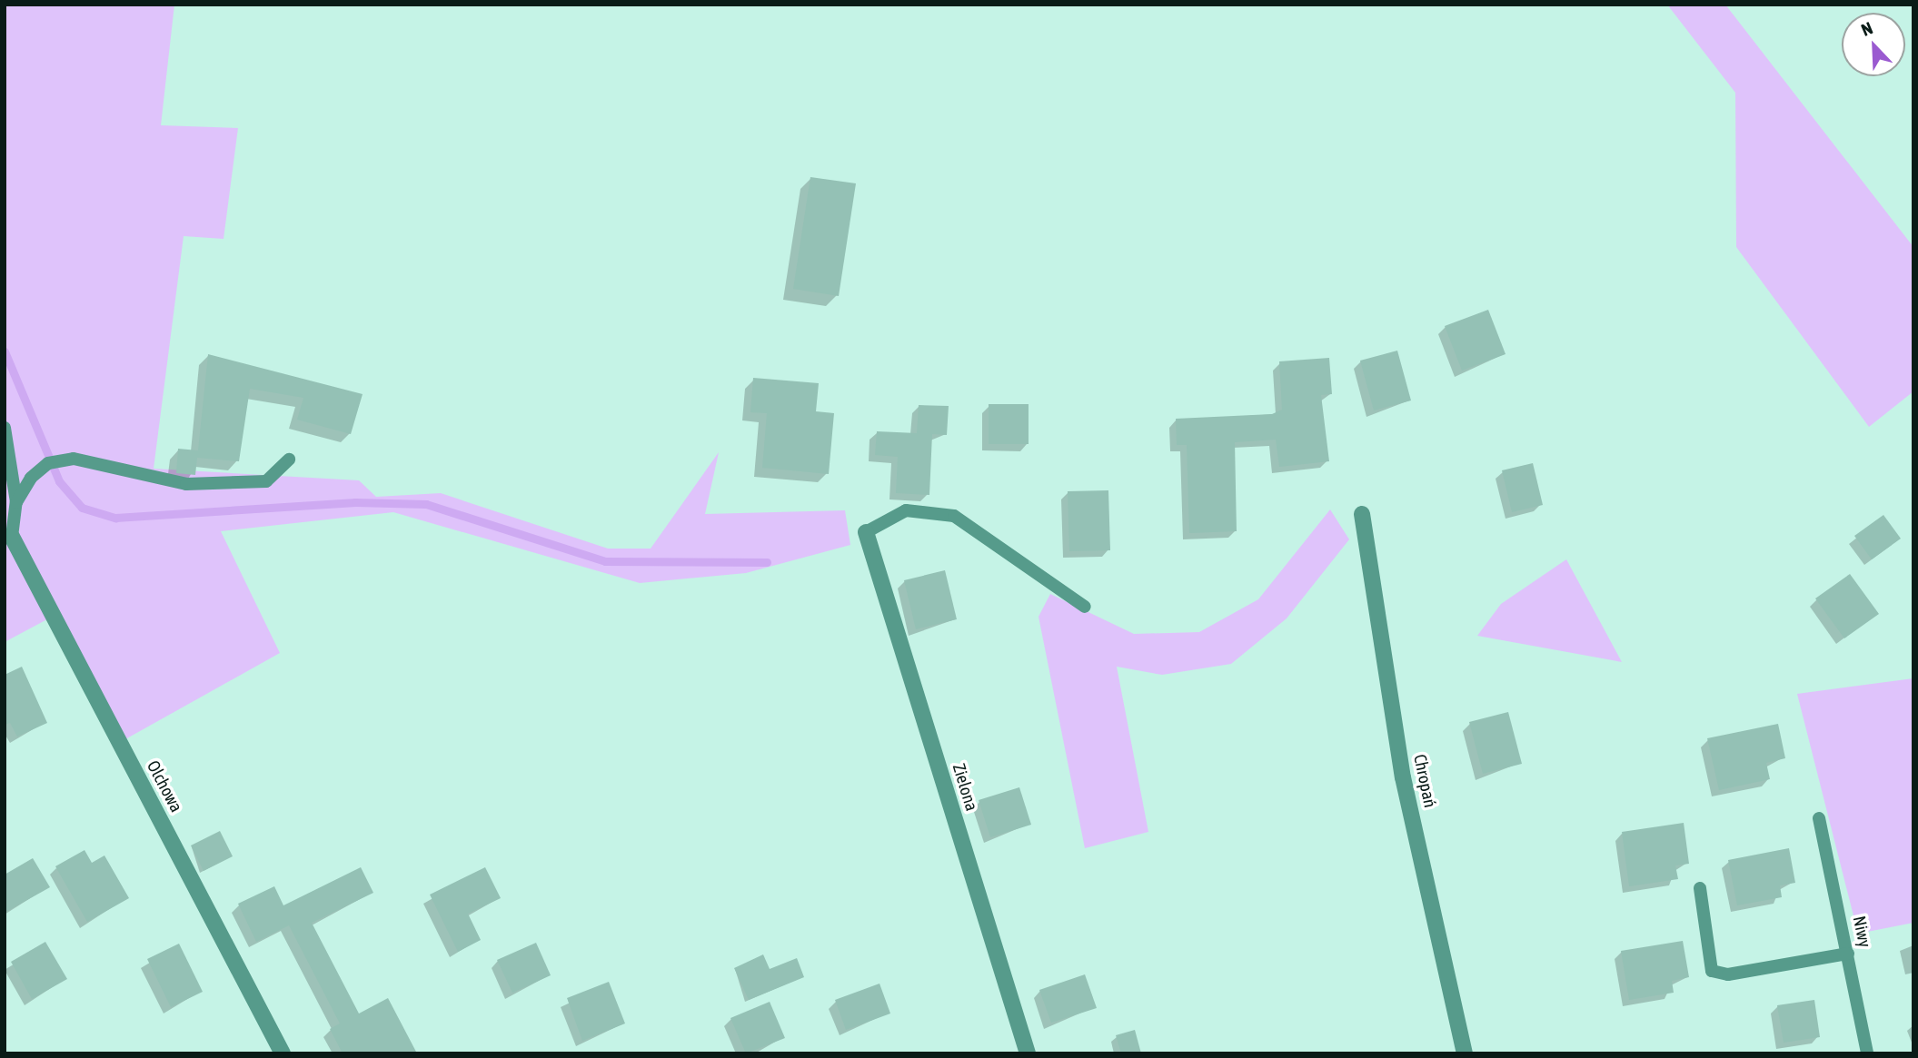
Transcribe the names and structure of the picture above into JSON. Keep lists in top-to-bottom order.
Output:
{
  "streets": {
    "street": ["Chropań", "Olchowa", "Zielona"],
    "lane": ["Niwy"]
  },
  "north": "top left"
}
